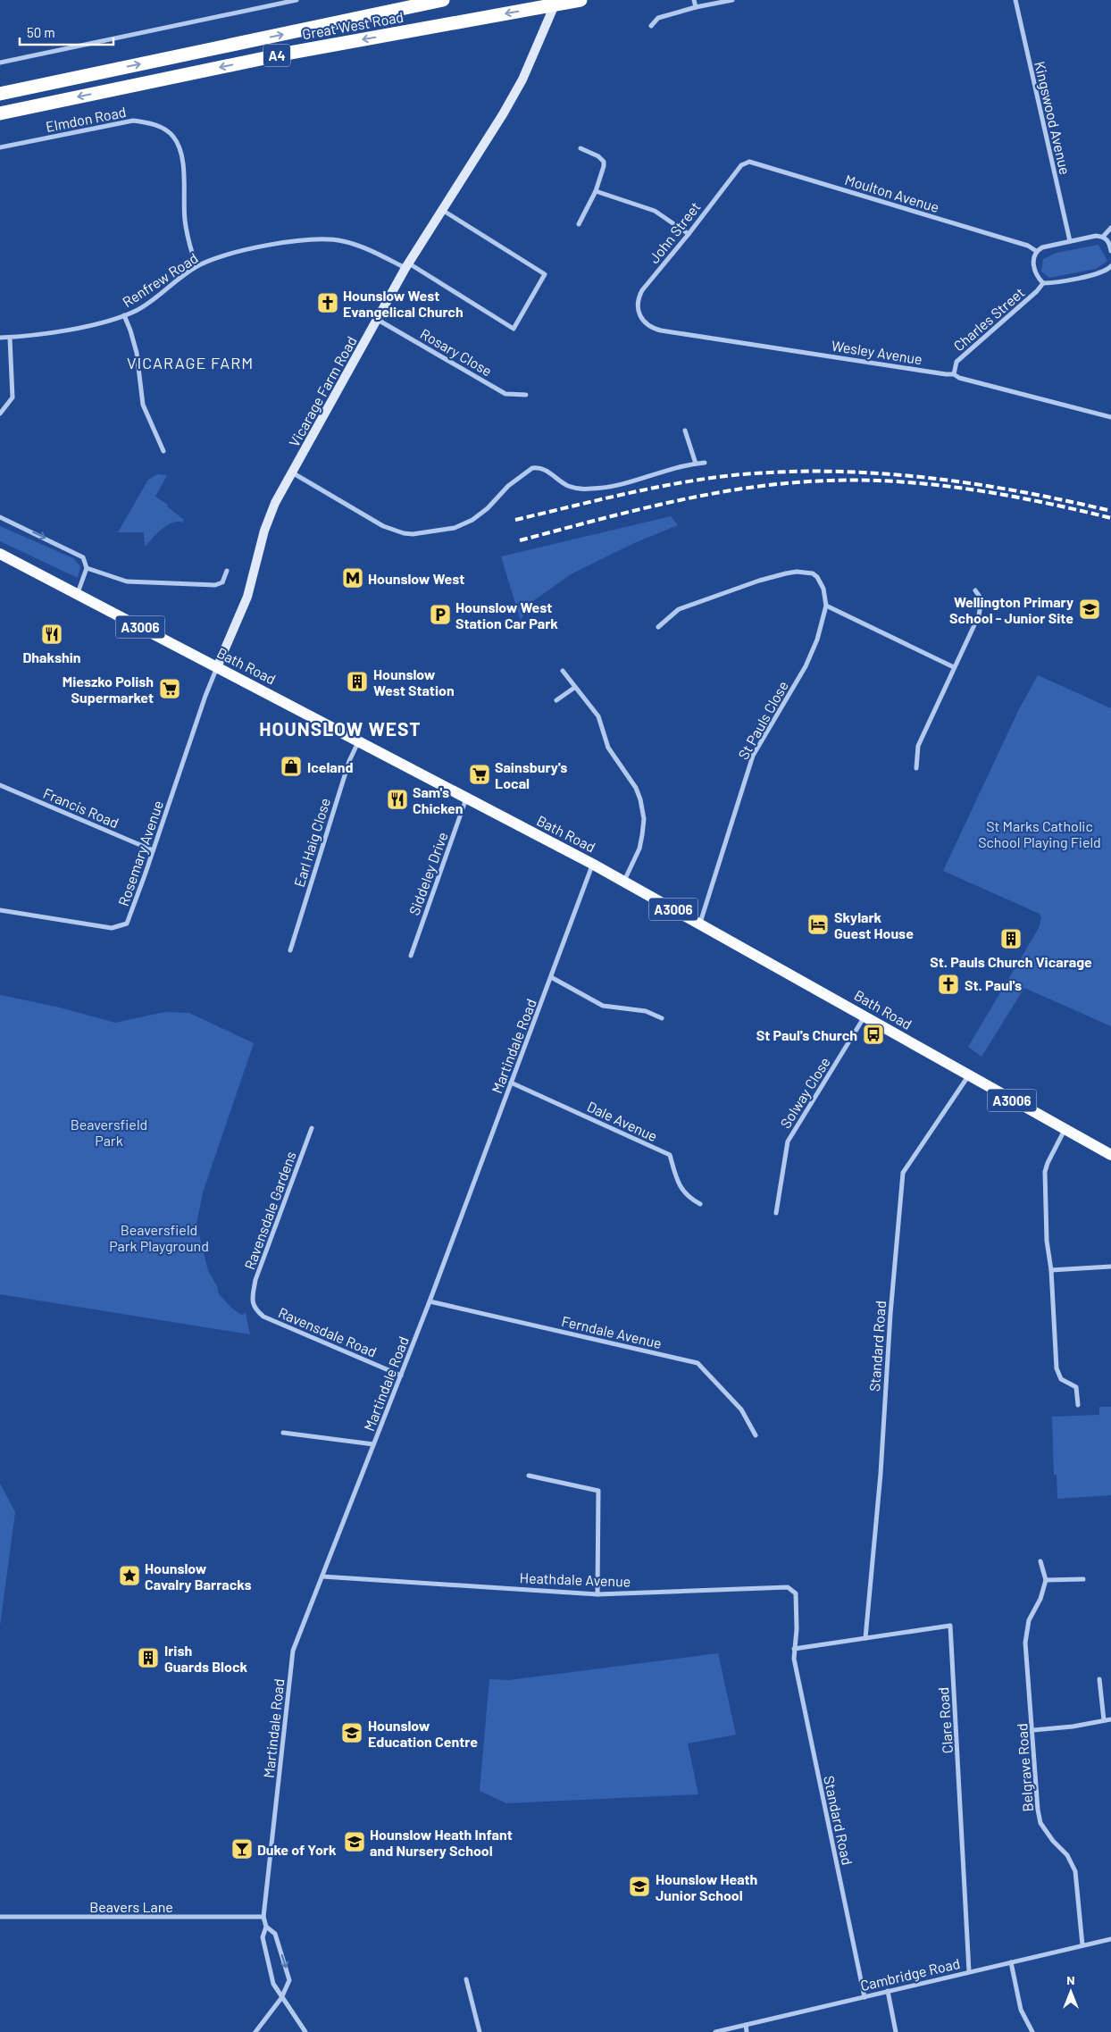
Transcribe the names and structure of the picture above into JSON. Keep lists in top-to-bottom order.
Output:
{
  "streets": {
    "highway": ["Great West Road", "A4"],
    "main road": ["A3006", "Bath Road"],
    "street": [
      "Kingswood Avenue",
      "Elmdon Road",
      "Moulton Avenue",
      "John Street",
      "Renfrew Road",
      "Charles Street",
      "Rosary Close",
      "Wesley Avenue",
      "Vicarage Farm Road",
      "St Pauls Close",
      "Francis Road",
      "Earl Haig Close",
      "Rosemary Avenue",
      "Siddeley Drive",
      "Martindale Road",
      "Solway Close",
      "Dale Avenue",
      "Ravensdale Gardens",
      "Ravensdale Road",
      "Ferndale Avenue",
      "Standard Road",
      "Heathdale Avenue",
      "Clare Road",
      "Belgrave Road",
      "Beavers Lane",
      "Cambridge Road"
    ]
  },
  "crossings": [
    ["Great West Road", "Vicarage Farm Road"],
    ["Elmdon Road", "Renfrew Road"],
    ["Moulton Avenue", "John Street"],
    ["John Street", "Wesley Avenue"],
    ["Renfrew Road", "Vicarage Farm Road"],
    ["Charles Street", "Wesley Avenue"],
    ["Rosary Close", "Vicarage Farm Road"],
    ["Vicarage Farm Road", "Bath Road"],
    ["Vicarage Farm Road", "Rosemary Avenue"],
    ["Bath Road", "St Pauls Close"],
    ["Bath Road", "Earl Haig Close"],
    ["Bath Road", "Rosemary Avenue"],
    ["Bath Road", "Siddeley Drive"],
    ["Bath Road", "Martindale Road"],
    ["Bath Road", "Solway Close"],
    ["Bath Road", "Standard Road"],
    ["Francis Road", "Rosemary Avenue"],
    ["Martindale Road", "Dale Avenue"],
    ["Martindale Road", "Ravensdale Road"],
    ["Martindale Road", "Ferndale Avenue"],
    ["Martindale Road", "Heathdale Avenue"],
    ["Martindale Road", "Beavers Lane"],
    ["Ravensdale Gardens", "Ravensdale Road"],
    ["Standard Road", "Heathdale Avenue"],
    ["Standard Road", "Clare Road"],
    ["Standard Road", "Cambridge Road"],
    ["Heathdale Avenue", "Clare Road"],
    ["Clare Road", "Cambridge Road"],
    ["Belgrave Road", "Cambridge Road"]
  ],
  "districts": ["VICARAGE FARM", "HOUNSLOW WEST"],
  "parks": ["St Marks Catholic School Playing Field", "Beaversfield Park", "Beaversfield Park Playground"],
  "places": {
    "church": ["Hounslow West Evangelical Church", "St. Paul's"],
    "metro station": ["Hounslow West"],
    "school or university": [
      "Wellington Primary School - Junior Site",
      "Hounslow Education Centre",
      "Hounslow Heath Infant and Nursery School",
      "Hounslow Heath Junior School"
    ],
    "parking": ["Hounslow West Station Car Park"],
    "restaurant": ["Dhakshin", "Sam's Chicken"],
    "building": ["Hounslow West Station", "St. Pauls Church Vicarage", "Irish Guards Block"],
    "supermarket": ["Mieszko Polish Supermarket", "Sainsbury's Local"],
    "shop": ["Iceland"],
    "hotel": ["Skylark Guest House"],
    "bus stop": ["St Paul's Church"],
    "place": ["Hounslow Cavalry Barracks"],
    "bar": ["Duke of York"]
  },
  "scale_bar": "50 m",
  "north": "top"
}
